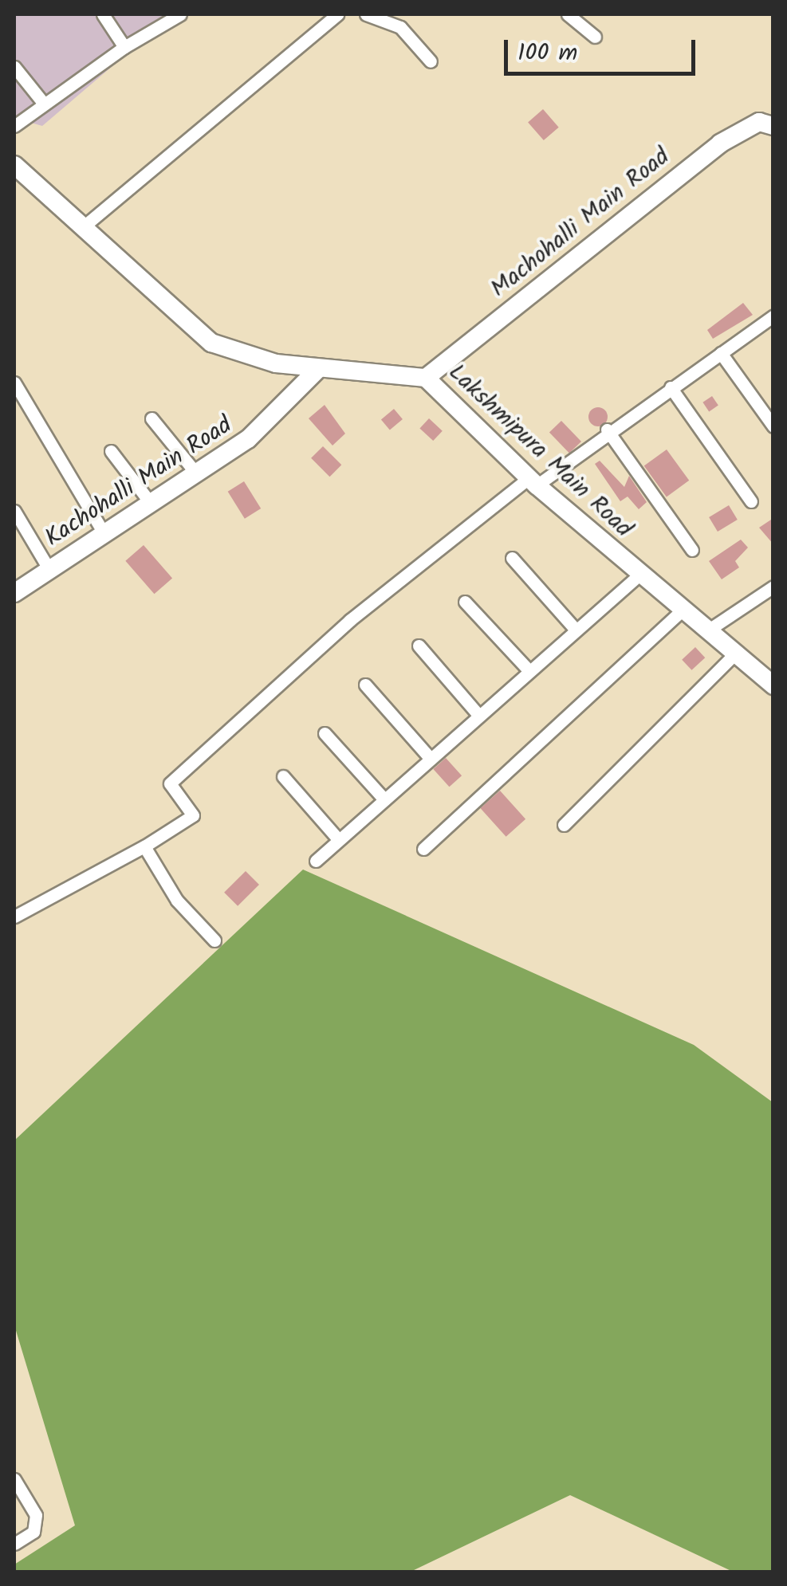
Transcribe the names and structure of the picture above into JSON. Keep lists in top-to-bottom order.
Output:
{
  "streets": {
    "main road": ["Machohalli Main Road", "Lakshmipura Main Road", "Kachohalli Main Road"]
  },
  "crossings": [
    ["Machohalli Main Road", "Lakshmipura Main Road"],
    ["Lakshmipura Main Road", "Kachohalli Main Road"]
  ],
  "scale_bar": "100 m"
}
